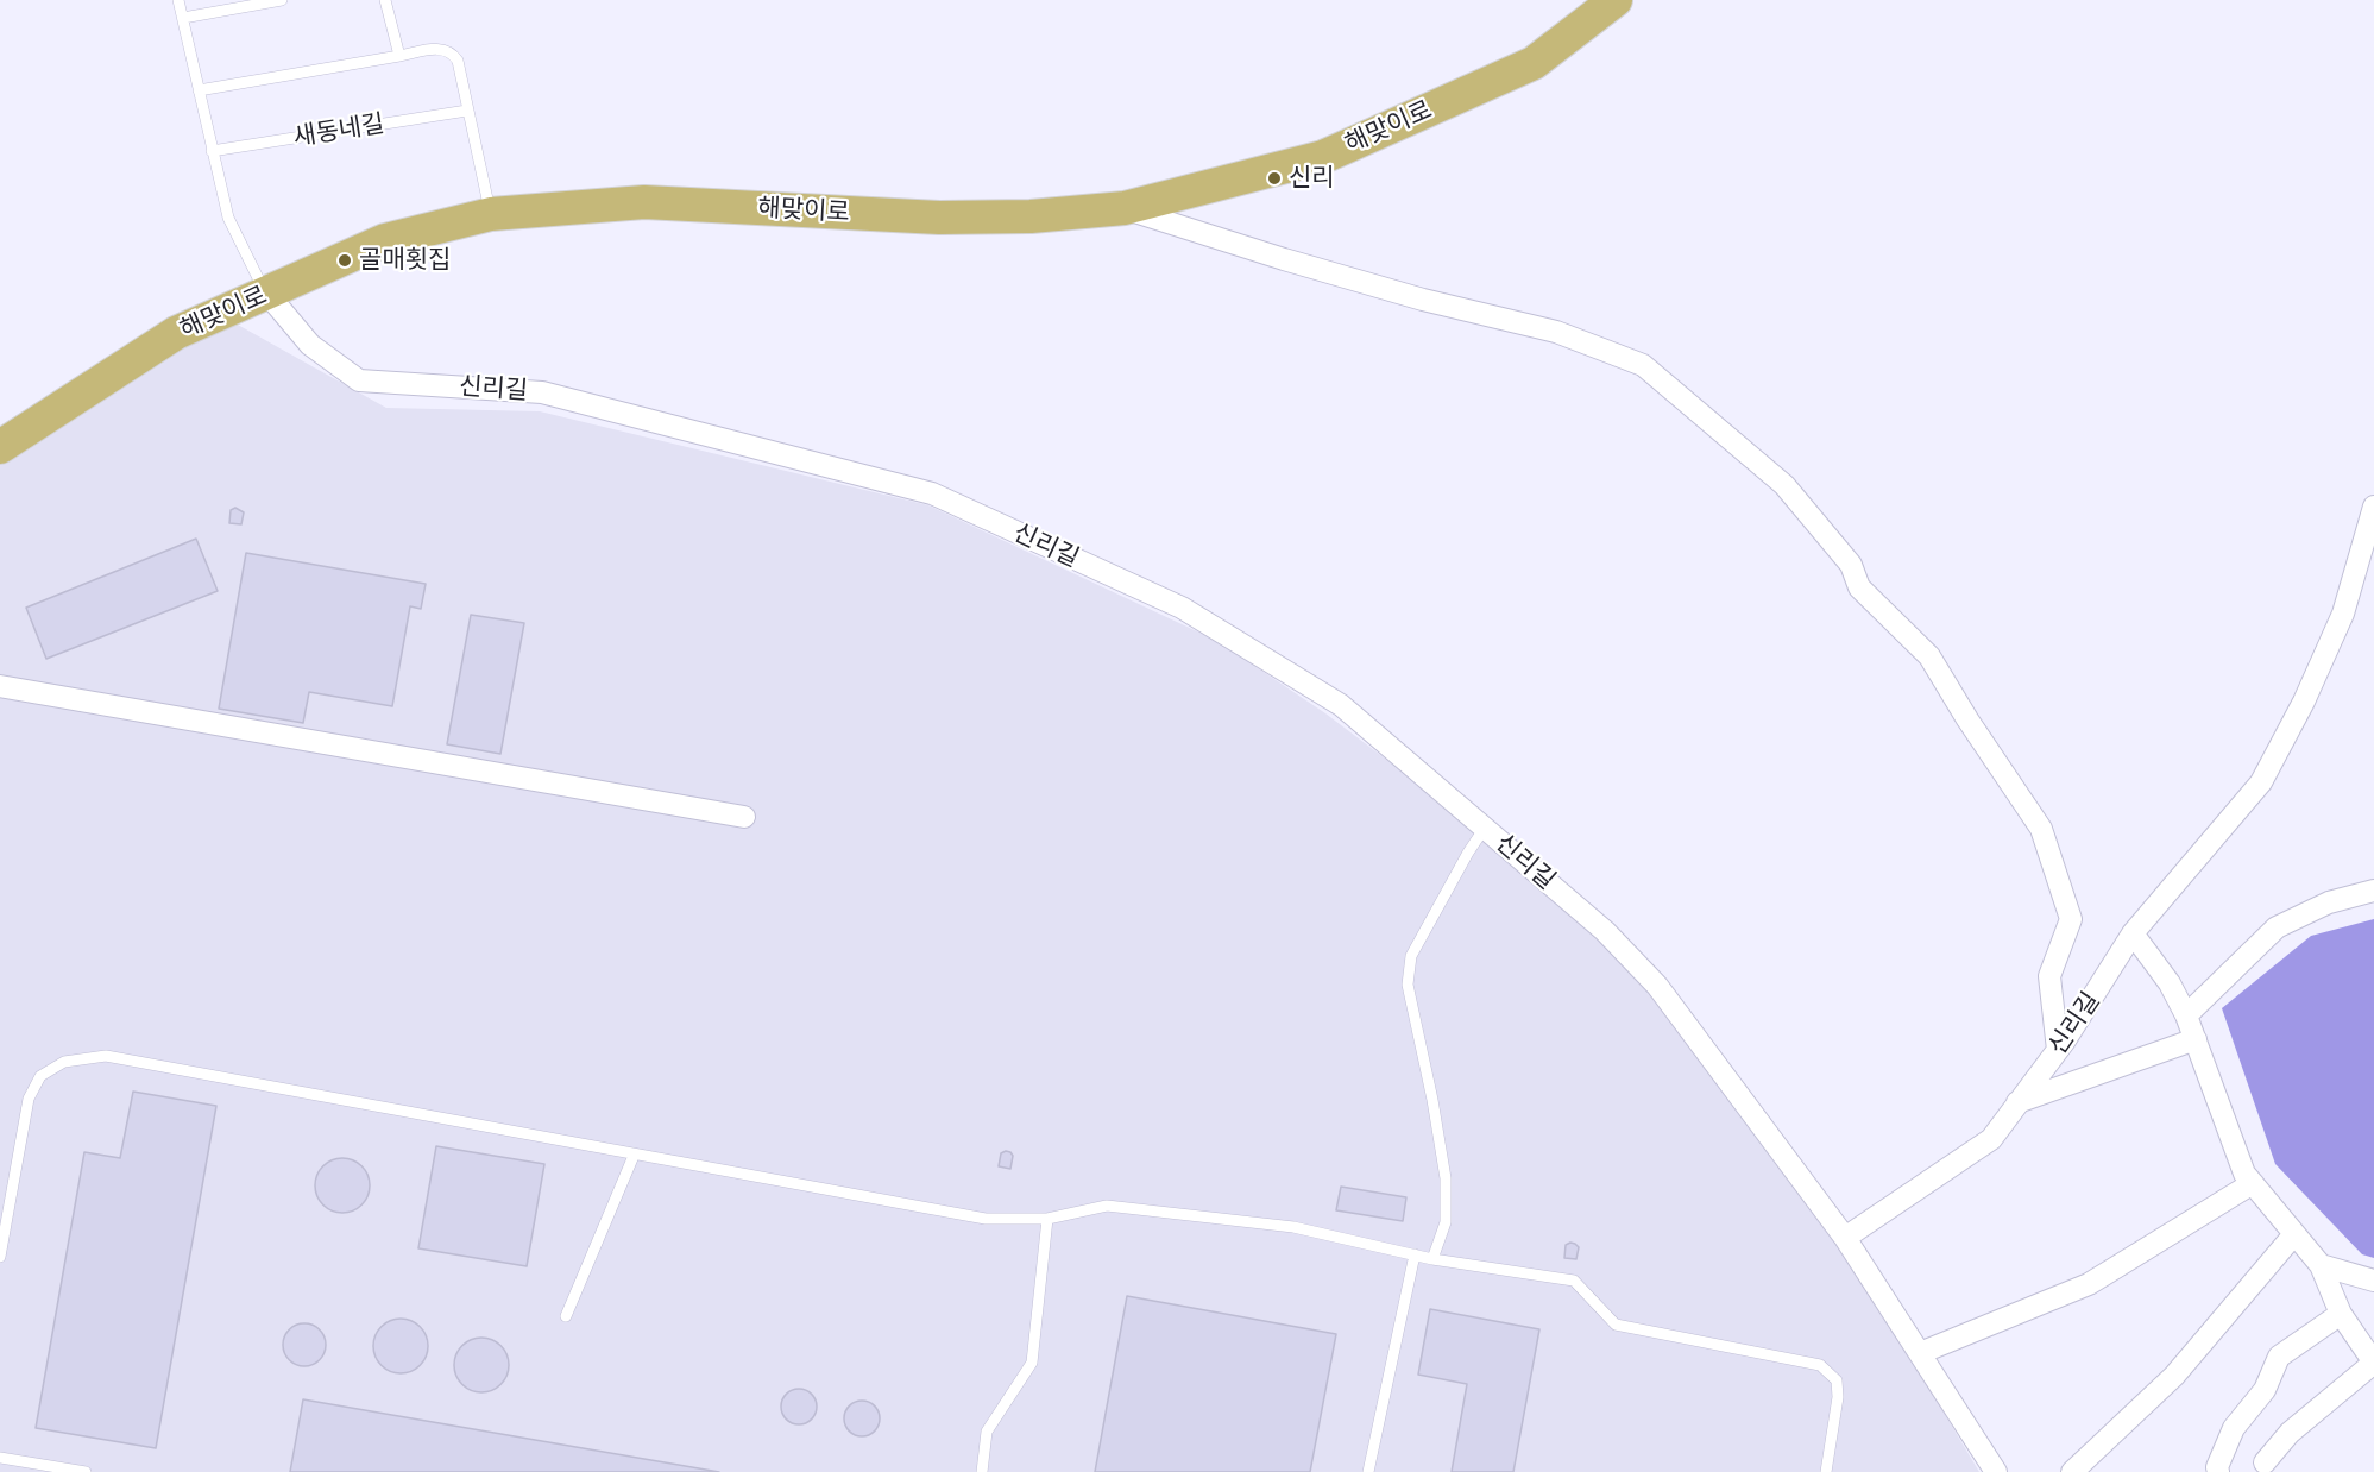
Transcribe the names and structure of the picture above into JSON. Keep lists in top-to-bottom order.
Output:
{
  "streets": {
    "main road": ["해맞이로"],
    "street": ["신리길"],
    "lane": ["새동네길"]
  },
  "crossings": [
    ["해맞이로", "신리길"]
  ],
  "places": ["신리", "골매횟집"]
}
